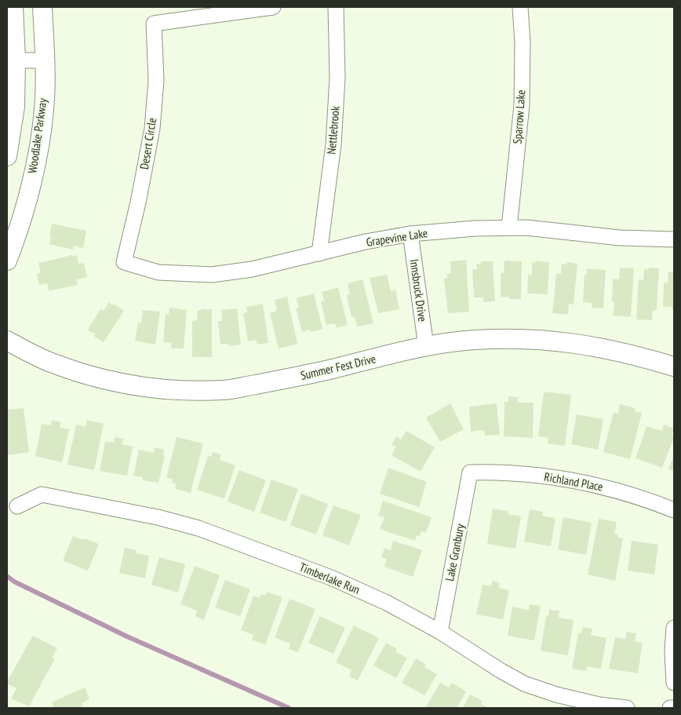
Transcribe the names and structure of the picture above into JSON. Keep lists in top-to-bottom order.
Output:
{
  "streets": {
    "street": [
      "Sparrow Lake",
      "Nettlebrook",
      "Woodlake Parkway",
      "Desert Circle",
      "Grapevine Lake",
      "Innsbruck Drive",
      "Summer Fest Drive",
      "Richland Place",
      "Lake Granbury",
      "Timberlake Run"
    ]
  },
  "crossings": [
    ["Sparrow Lake", "Grapevine Lake"],
    ["Nettlebrook", "Grapevine Lake"],
    ["Desert Circle", "Grapevine Lake"],
    ["Grapevine Lake", "Innsbruck Drive"],
    ["Innsbruck Drive", "Summer Fest Drive"],
    ["Richland Place", "Lake Granbury"],
    ["Lake Granbury", "Timberlake Run"]
  ]
}
